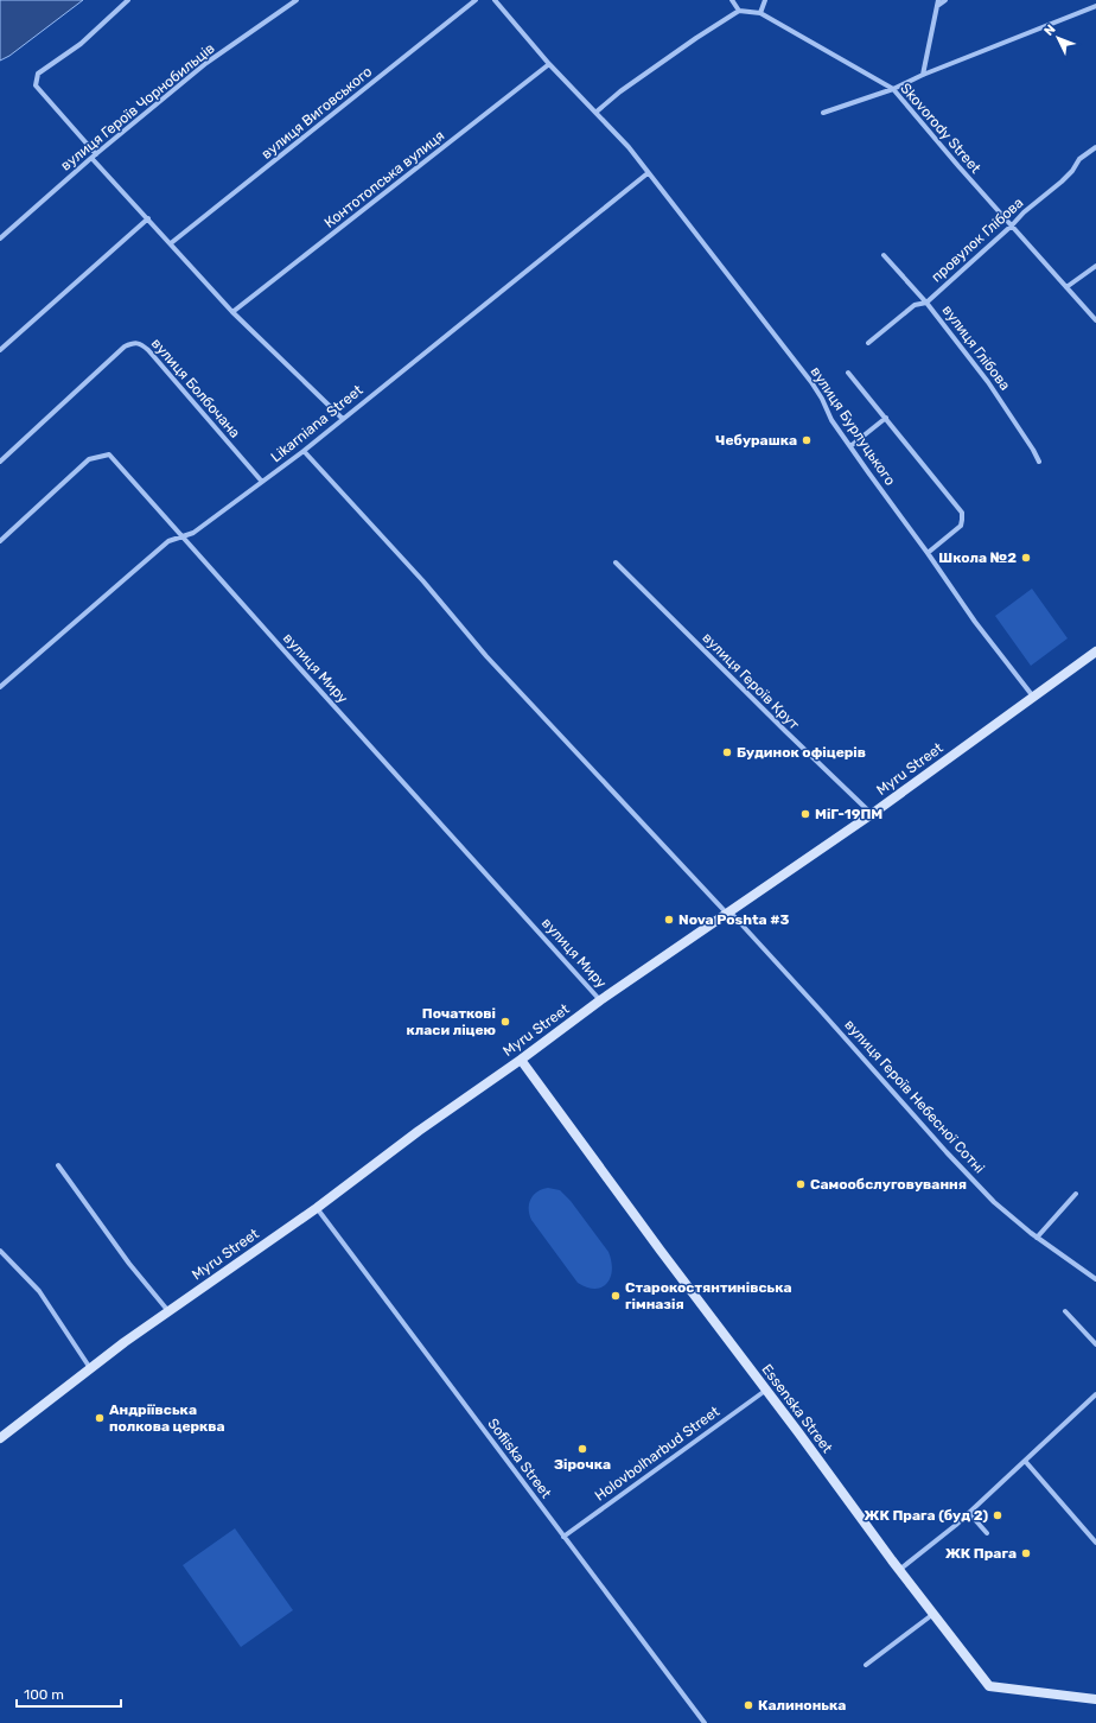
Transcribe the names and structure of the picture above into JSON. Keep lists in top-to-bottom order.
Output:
{
  "streets": {
    "main road": ["Myru Street", "Essenska Street"],
    "street": [
      "вулиця Героїв Чорнобильців",
      "вулиця Виговського",
      "Skovorody Street",
      "Контотопська вулиця",
      "провулок Глібова",
      "вулиця Глібова",
      "вулиця Болбочана",
      "Likarniana Street",
      "вулиця Бурлуцького",
      "вулиця Миру",
      "вулиця Героїв Крут",
      "вулиця Героїв Небесної Сотні",
      "Holovbolharbud Street",
      "Sofiiska Street"
    ]
  },
  "crossings": [
    ["Skovorody Street", "провулок Глібова"],
    ["провулок Глібова", "вулиця Глібова"],
    ["вулиця Болбочана", "Likarniana Street"],
    ["Likarniana Street", "вулиця Бурлуцького"],
    ["Likarniana Street", "вулиця Миру"],
    ["Likarniana Street", "вулиця Героїв Небесної Сотні"],
    ["вулиця Бурлуцького", "Myru Street"],
    ["вулиця Миру", "Myru Street"],
    ["вулиця Героїв Крут", "Myru Street"],
    ["Myru Street", "вулиця Героїв Небесної Сотні"],
    ["Myru Street", "Essenska Street"],
    ["Myru Street", "Sofiiska Street"],
    ["Essenska Street", "Holovbolharbud Street"],
    ["Holovbolharbud Street", "Sofiiska Street"]
  ],
  "places": [
    "Чебурашка",
    "Школа №2",
    "Будинок офіцерів",
    "МіГ-19ПМ",
    "Nova Poshta #3",
    "Початкові класи ліцею",
    "Самообслуговування",
    "Старокостянтинівська гімназія",
    "Андріївська полкова церква",
    "Зірочка",
    "ЖК Прага (буд 2)",
    "ЖК Прага",
    "Калинонька"
  ],
  "scale_bar": "100 m",
  "north": "top left"
}
